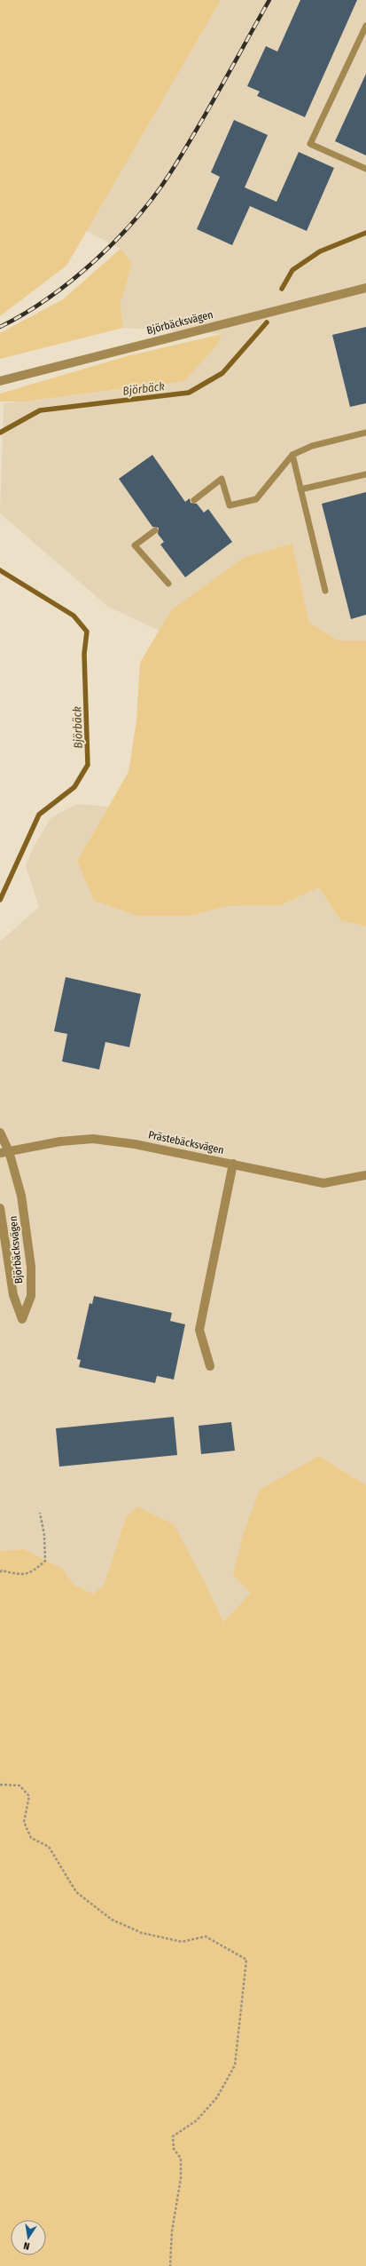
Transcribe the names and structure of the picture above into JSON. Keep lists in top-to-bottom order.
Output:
{
  "streets": {
    "street": ["Björbäcksvägen", "Prästebäcksvägen"]
  },
  "crossings": [
    ["Björbäcksvägen", "Prästebäcksvägen"]
  ],
  "water": ["Björbäck"],
  "north": "bottom"
}
